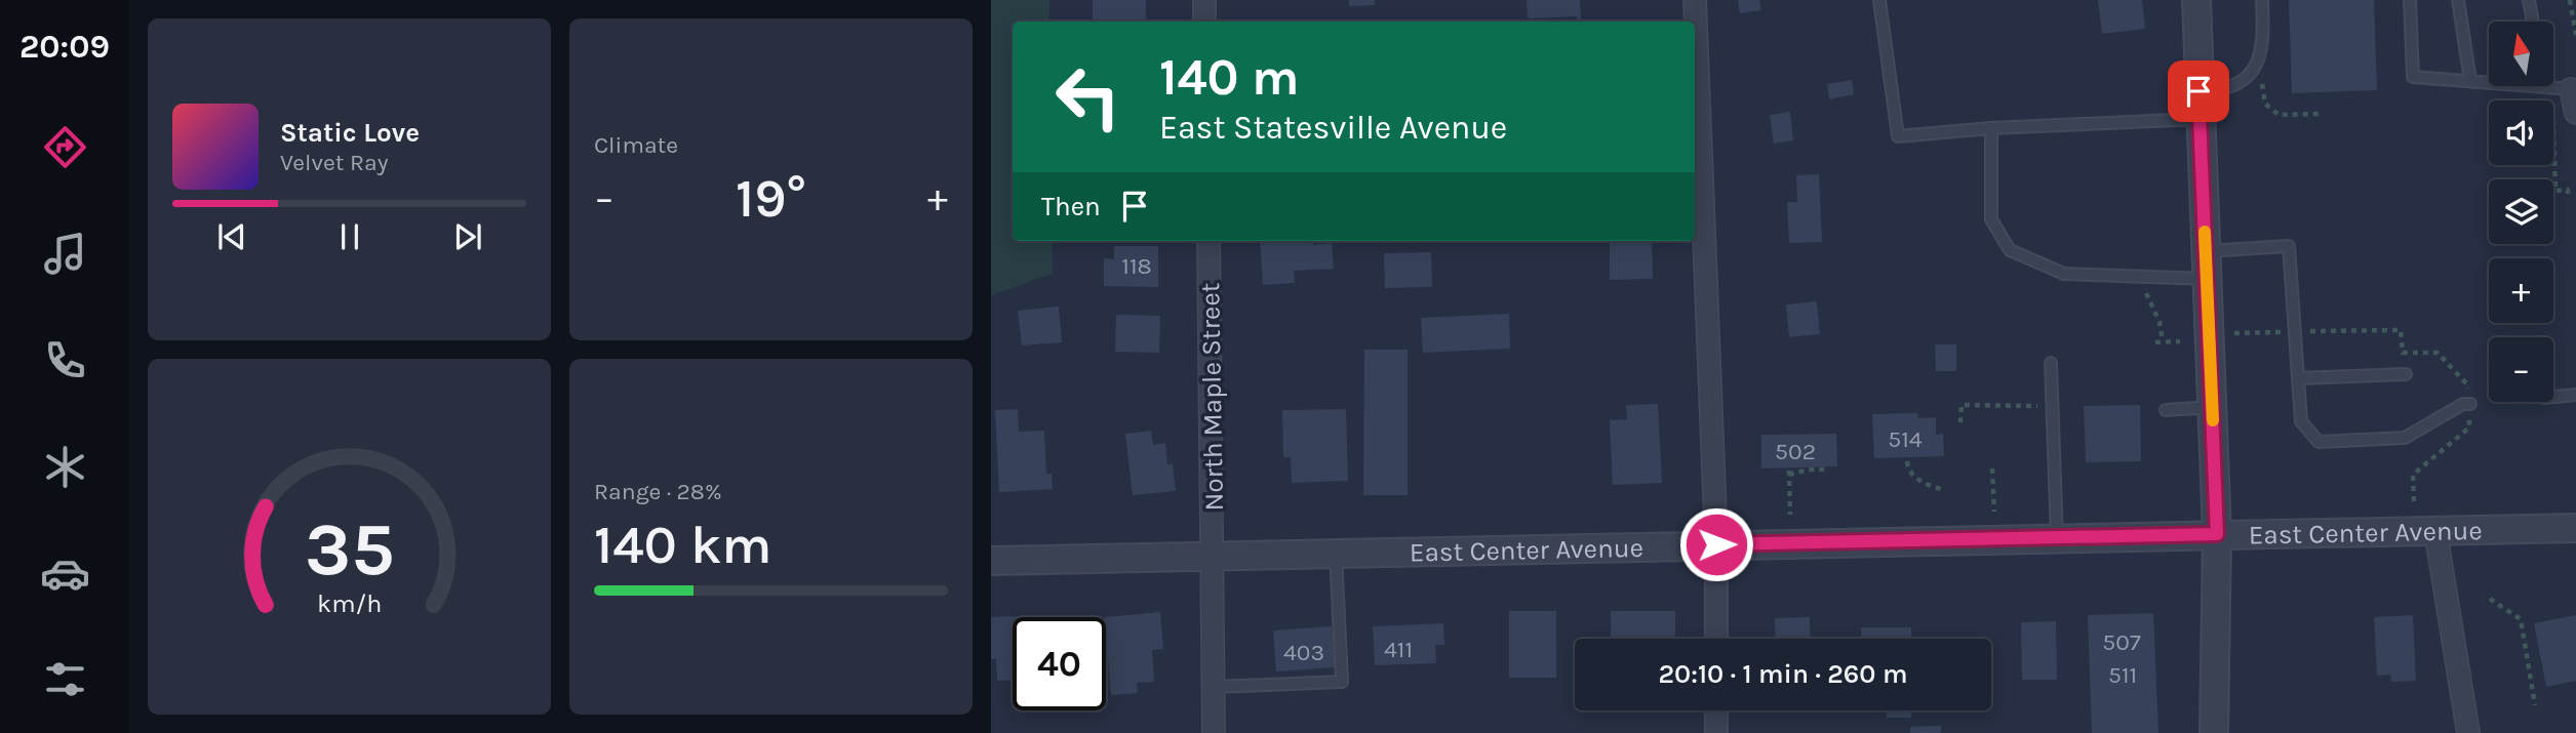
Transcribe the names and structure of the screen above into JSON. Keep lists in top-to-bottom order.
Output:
{
  "streets": {
    "street": ["North Maple Street", "East Center Avenue"]
  },
  "crossings": [
    ["North Maple Street", "East Center Avenue"]
  ],
  "house_numbers": [
    "118",
    "514",
    "502",
    "507",
    "411",
    "403",
    "511"
  ],
  "north": "top",
  "page": {
    "tabs": "20:09",
    "tile": [
      "Climate",
      ["Range · 28%", "140 km"]
    ],
    "map_buttons": ["+", "−"],
    "turn": ["140 m", "East Statesville Avenue"],
    "song": ["Static Love", "Velvet Ray"],
    "heat": ["−", "19°", "+"],
    "then": "Then",
    "limit": "40",
    "trip": "20:10 · 1 min · 260 m",
    "gauge": ["35", "km/h"]
  }
}
